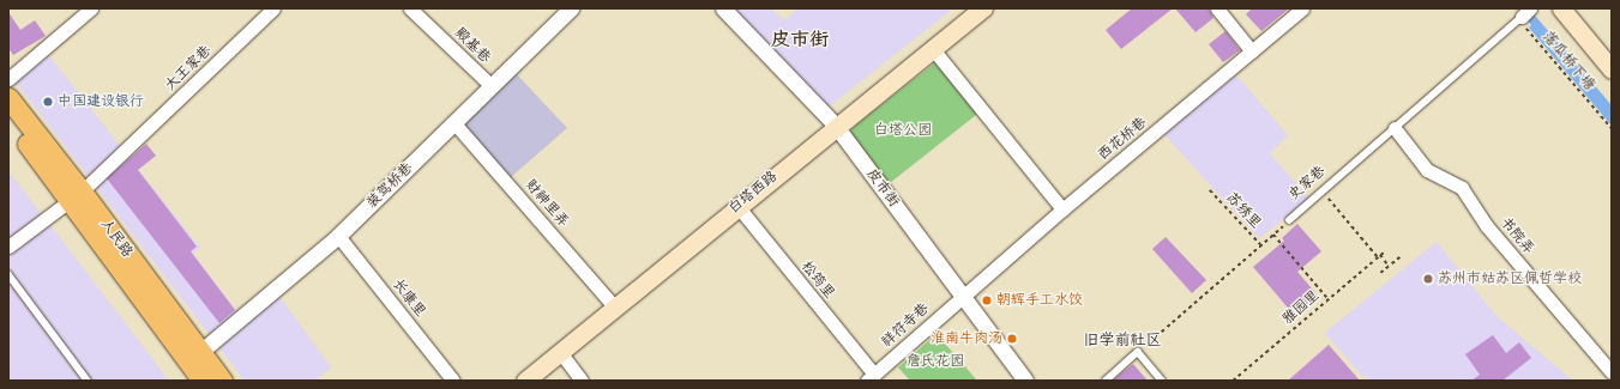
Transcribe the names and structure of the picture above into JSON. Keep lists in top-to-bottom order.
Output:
{
  "streets": {
    "main road": ["白塔西路", "人民路"],
    "street": [
      "殿基巷",
      "大王家巷",
      "西花桥巷",
      "装驾桥巷",
      "皮市街",
      "财神里弄",
      "书院弄",
      "松筠里",
      "长康里",
      "祥符寺巷"
    ],
    "lane": ["史家巷"],
    "path": ["落瓜桥下塘", "苏绣里", "雅园里"]
  },
  "crossings": [
    ["殿基巷", "装驾桥巷"],
    ["落瓜桥下塘", "史家巷"],
    ["大王家巷", "人民路"],
    ["西花桥巷", "皮市街"],
    ["西花桥巷", "祥符寺巷"],
    ["史家巷", "苏绣里"],
    ["史家巷", "书院弄"],
    ["装驾桥巷", "财神里弄"],
    ["装驾桥巷", "人民路"],
    ["装驾桥巷", "长康里"],
    ["皮市街", "白塔西路"],
    ["皮市街", "祥符寺巷"],
    ["白塔西路", "财神里弄"],
    ["白塔西路", "松筠里"],
    ["松筠里", "祥符寺巷"]
  ],
  "districts": ["皮市街", "旧学前社区"],
  "parks": ["白塔公园", "詹氏花园"],
  "places": [
    "中国建设银行",
    "苏州市姑苏区佩哲学校",
    "朝辉手工水饺",
    "淮南牛肉汤"
  ]
}
